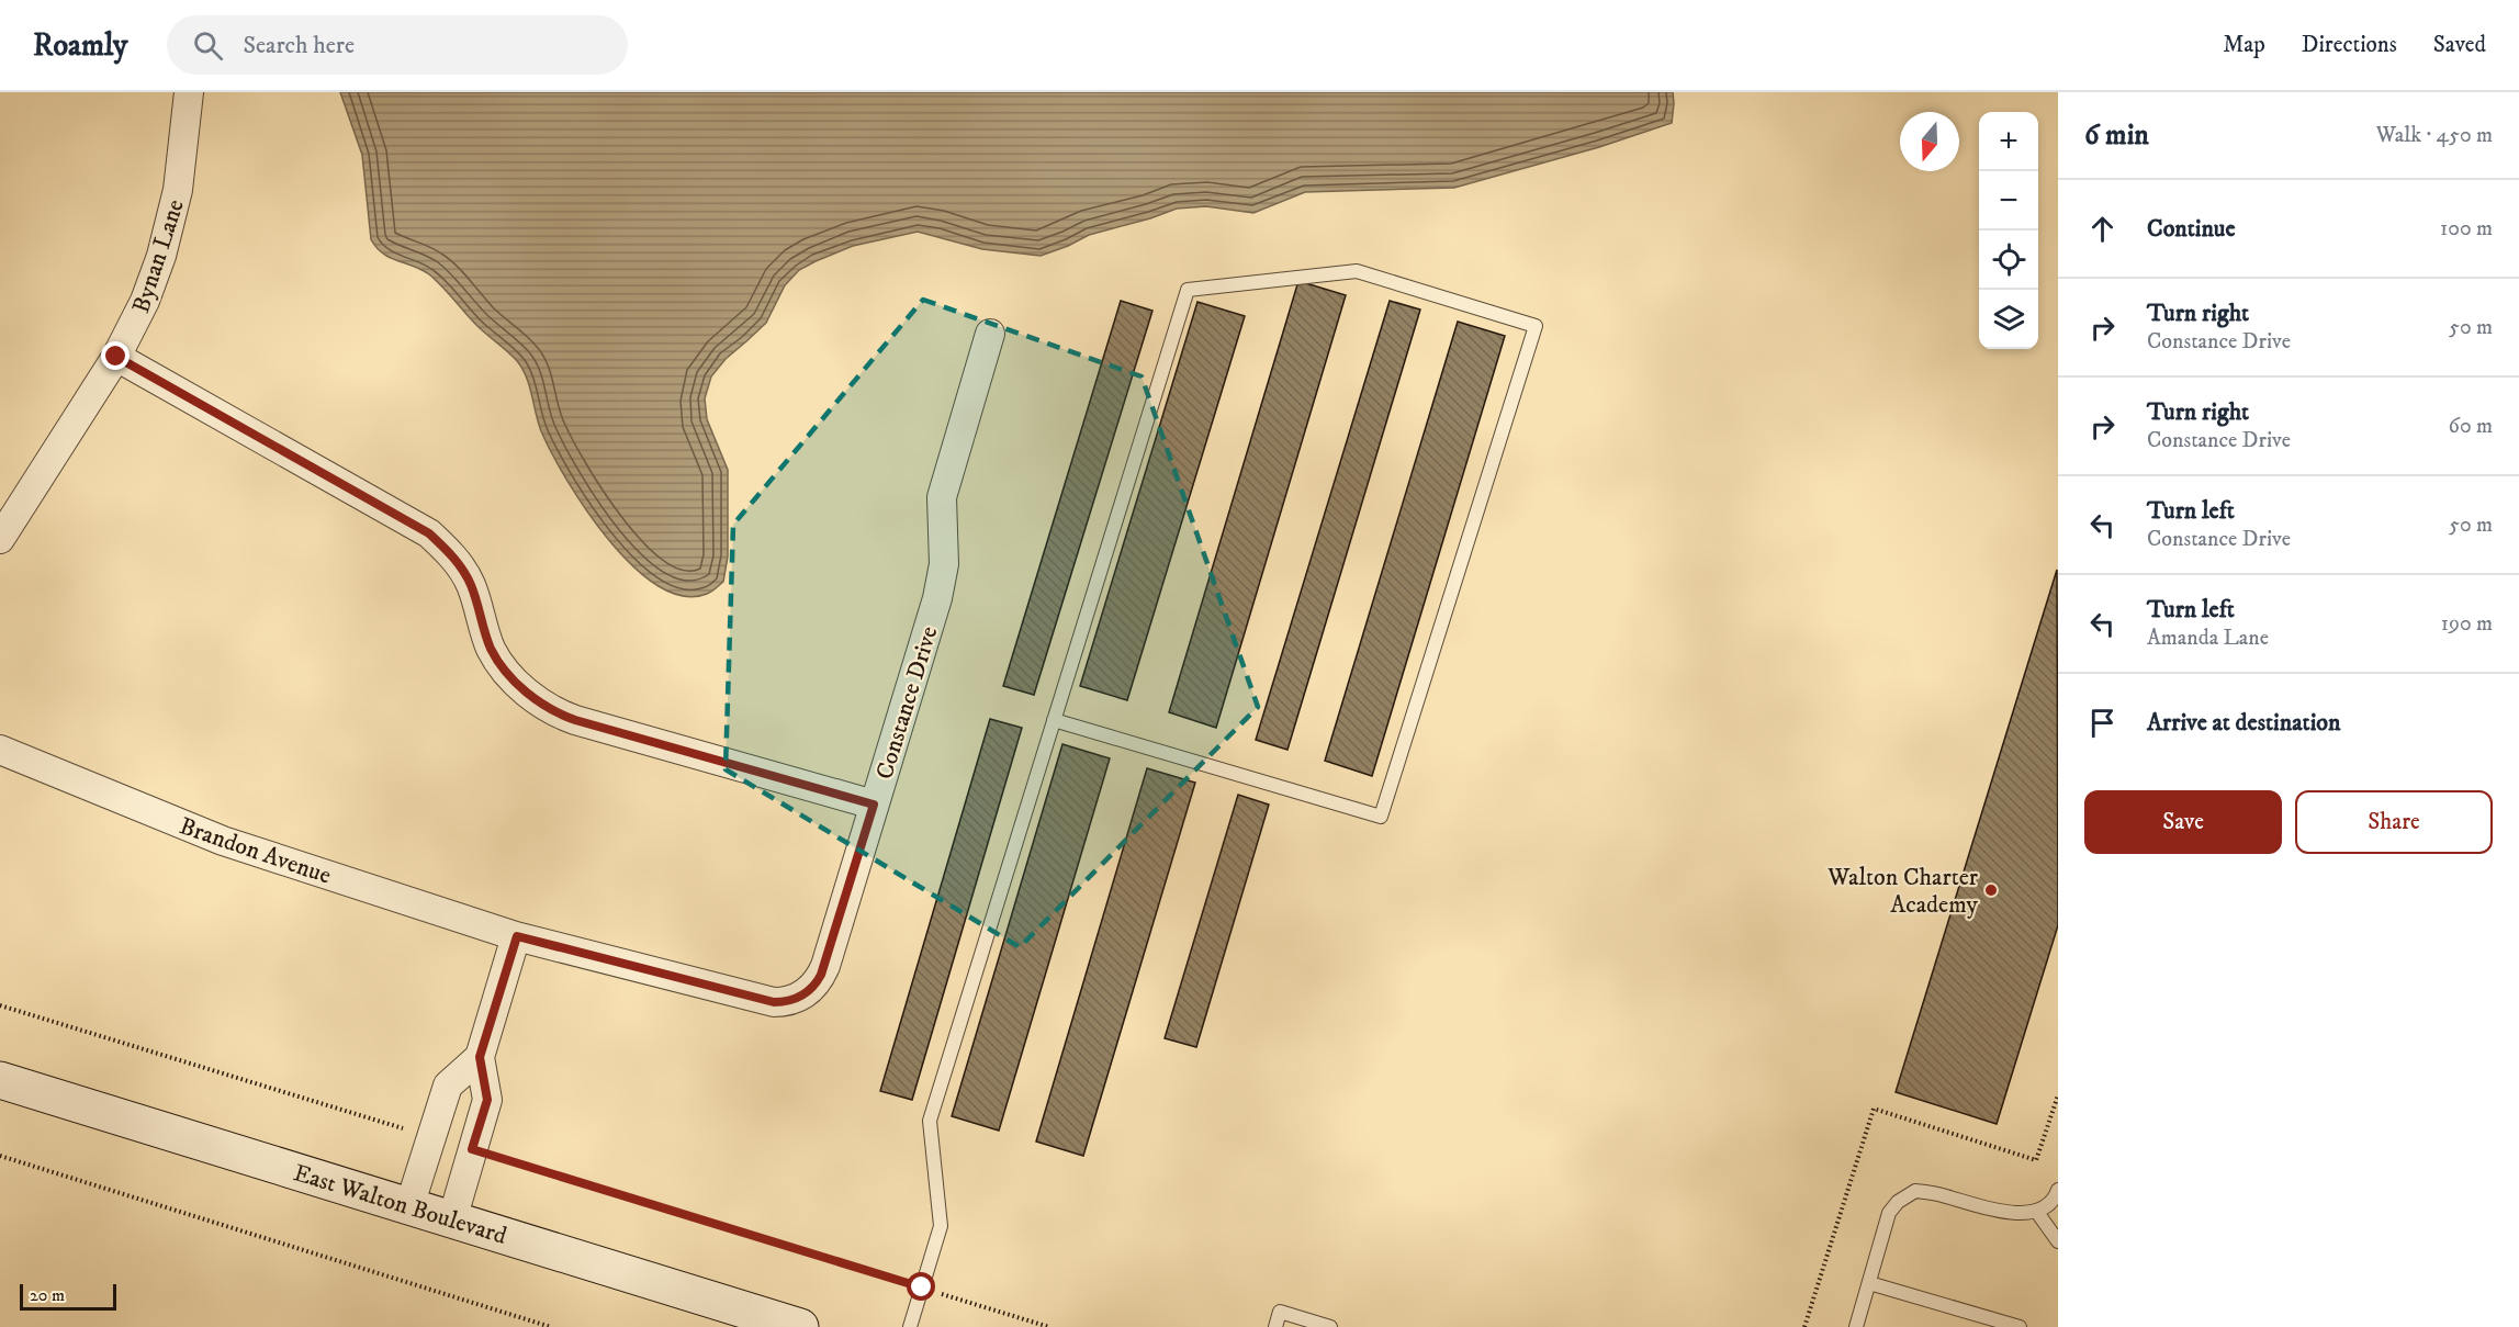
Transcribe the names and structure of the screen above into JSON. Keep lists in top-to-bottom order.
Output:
{
  "streets": {
    "main road": ["East Walton Boulevard"],
    "street": ["Bynan Lane", "Constance Drive", "Brandon Avenue"]
  },
  "crossings": [
    ["Constance Drive", "Brandon Avenue"]
  ],
  "places": ["Walton Charter Academy"],
  "scale_bar": "20 m",
  "north": "bottom",
  "page": {
    "header": "Roamly",
    "search": "Search here",
    "nav": ["Map", "Directions", "Saved"],
    "heading": ["6 min", "Walk · 450 m"],
    "map_buttons": ["+", "−"],
    "list": [
      ["Continue", "100 m"],
      ["Turn right", "Constance Drive", "50 m"],
      ["Turn right", "Constance Drive", "60 m"],
      ["Turn left", "Constance Drive", "50 m"],
      ["Turn left", "Amanda Lane", "190 m"],
      "Arrive at destination"
    ],
    "buttons": ["Save", "Share"],
    "scale": "20 m"
  }
}
